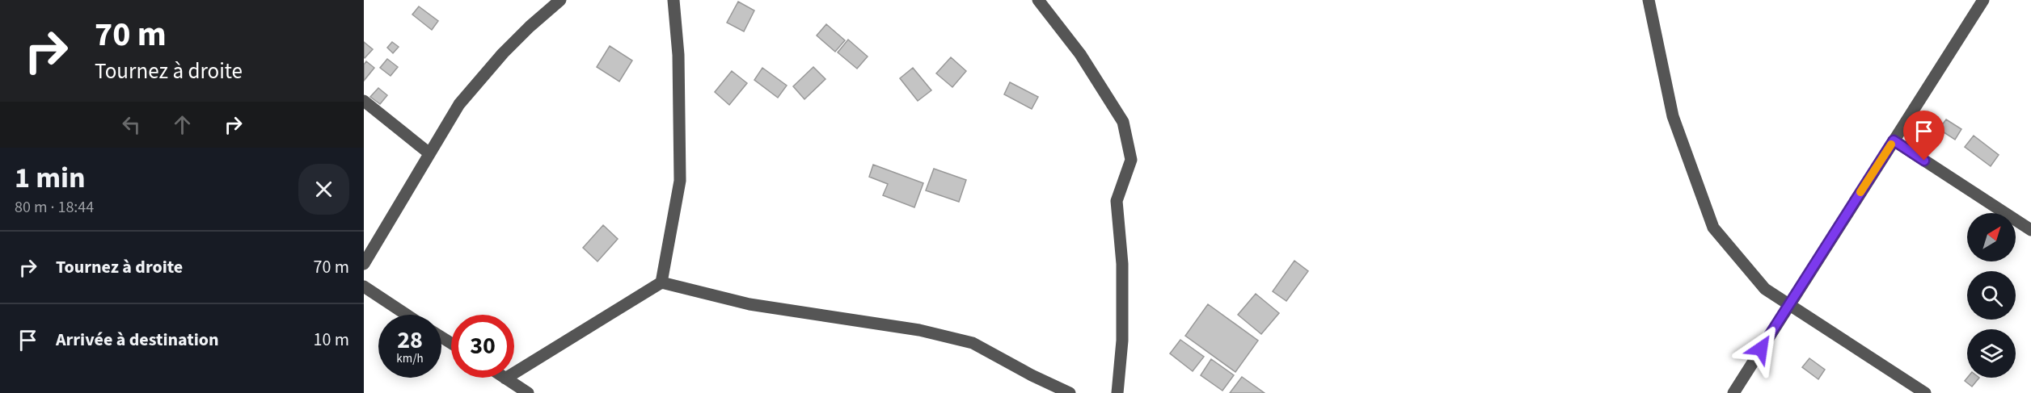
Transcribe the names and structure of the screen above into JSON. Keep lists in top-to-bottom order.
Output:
{
  "north": "top right",
  "page": {
    "turn": ["70 m", "Tournez à droite"],
    "heading": ["1 min", "80 m · 18:44"],
    "list": [
      {
        "name": "Tournez à droite",
        "value": "70 m"
      },
      {
        "name": "Arrivée à destination",
        "value": "10 m"
      }
    ],
    "speed": "28 km/h",
    "limit": "30"
  }
}
